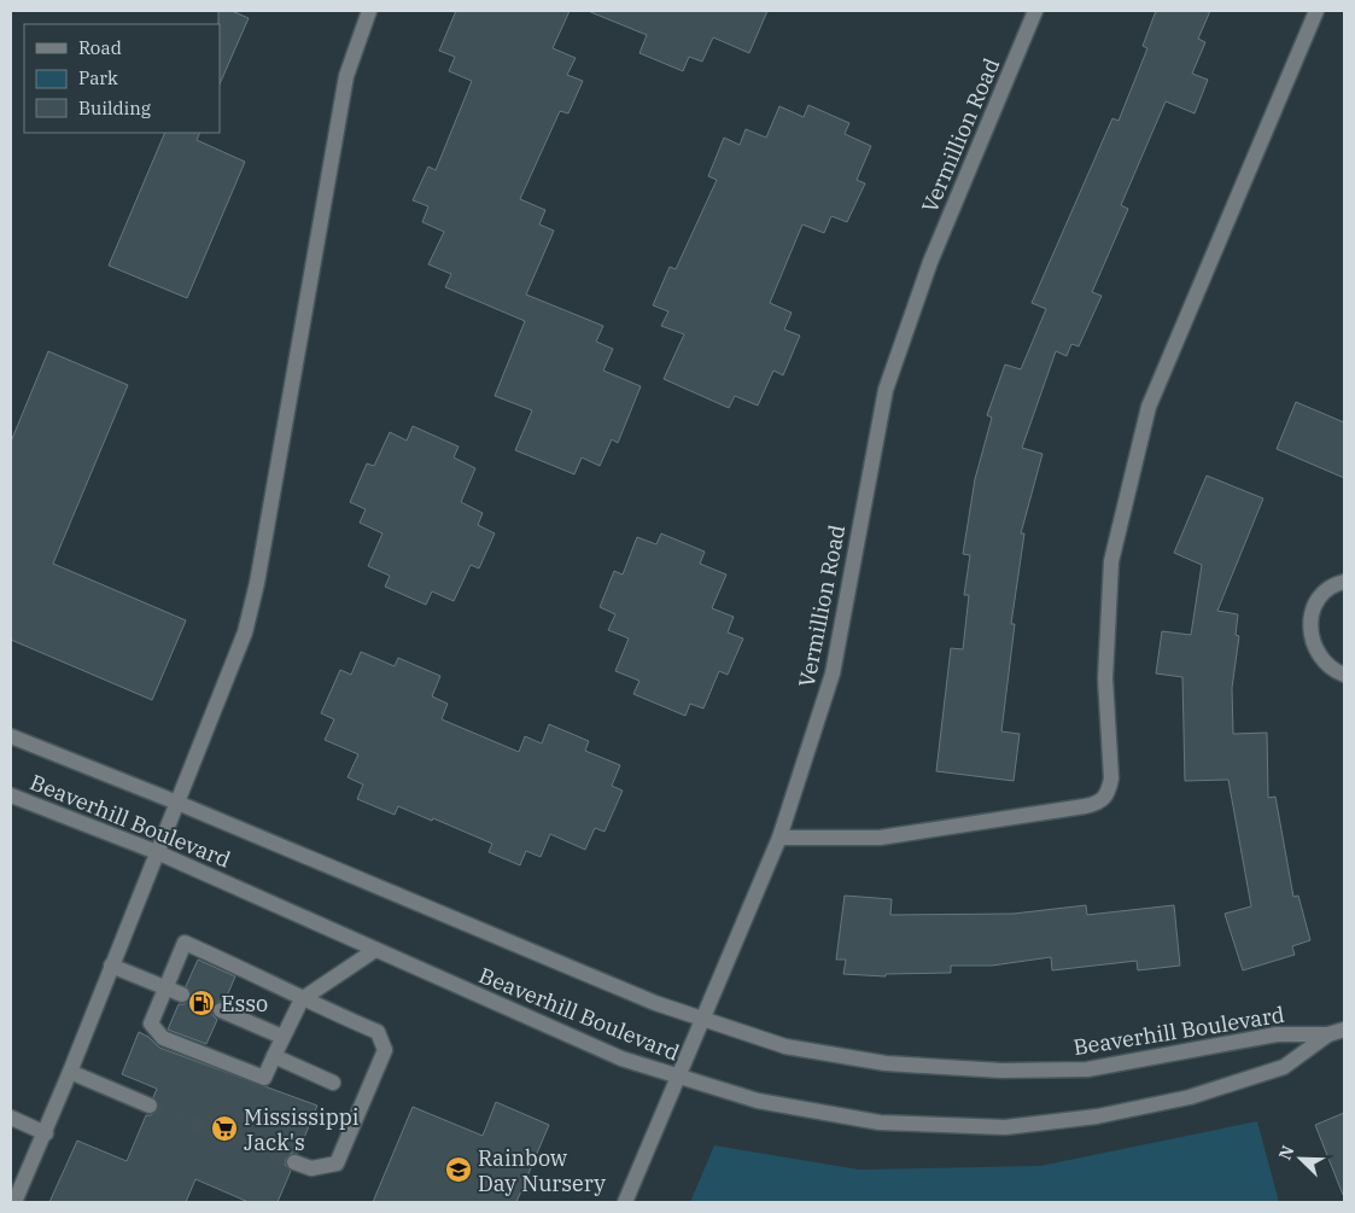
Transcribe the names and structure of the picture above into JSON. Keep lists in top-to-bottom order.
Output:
{
  "streets": {
    "street": ["Vermillion Road", "Beaverhill Boulevard"]
  },
  "crossings": [
    ["Vermillion Road", "Beaverhill Boulevard"]
  ],
  "places": {
    "fuel station": ["Esso"],
    "supermarket": ["Mississippi Jack's"],
    "school or university": ["Rainbow Day Nursery"]
  },
  "legend": ["Road", "Park", "Building"],
  "north": "top left"
}
